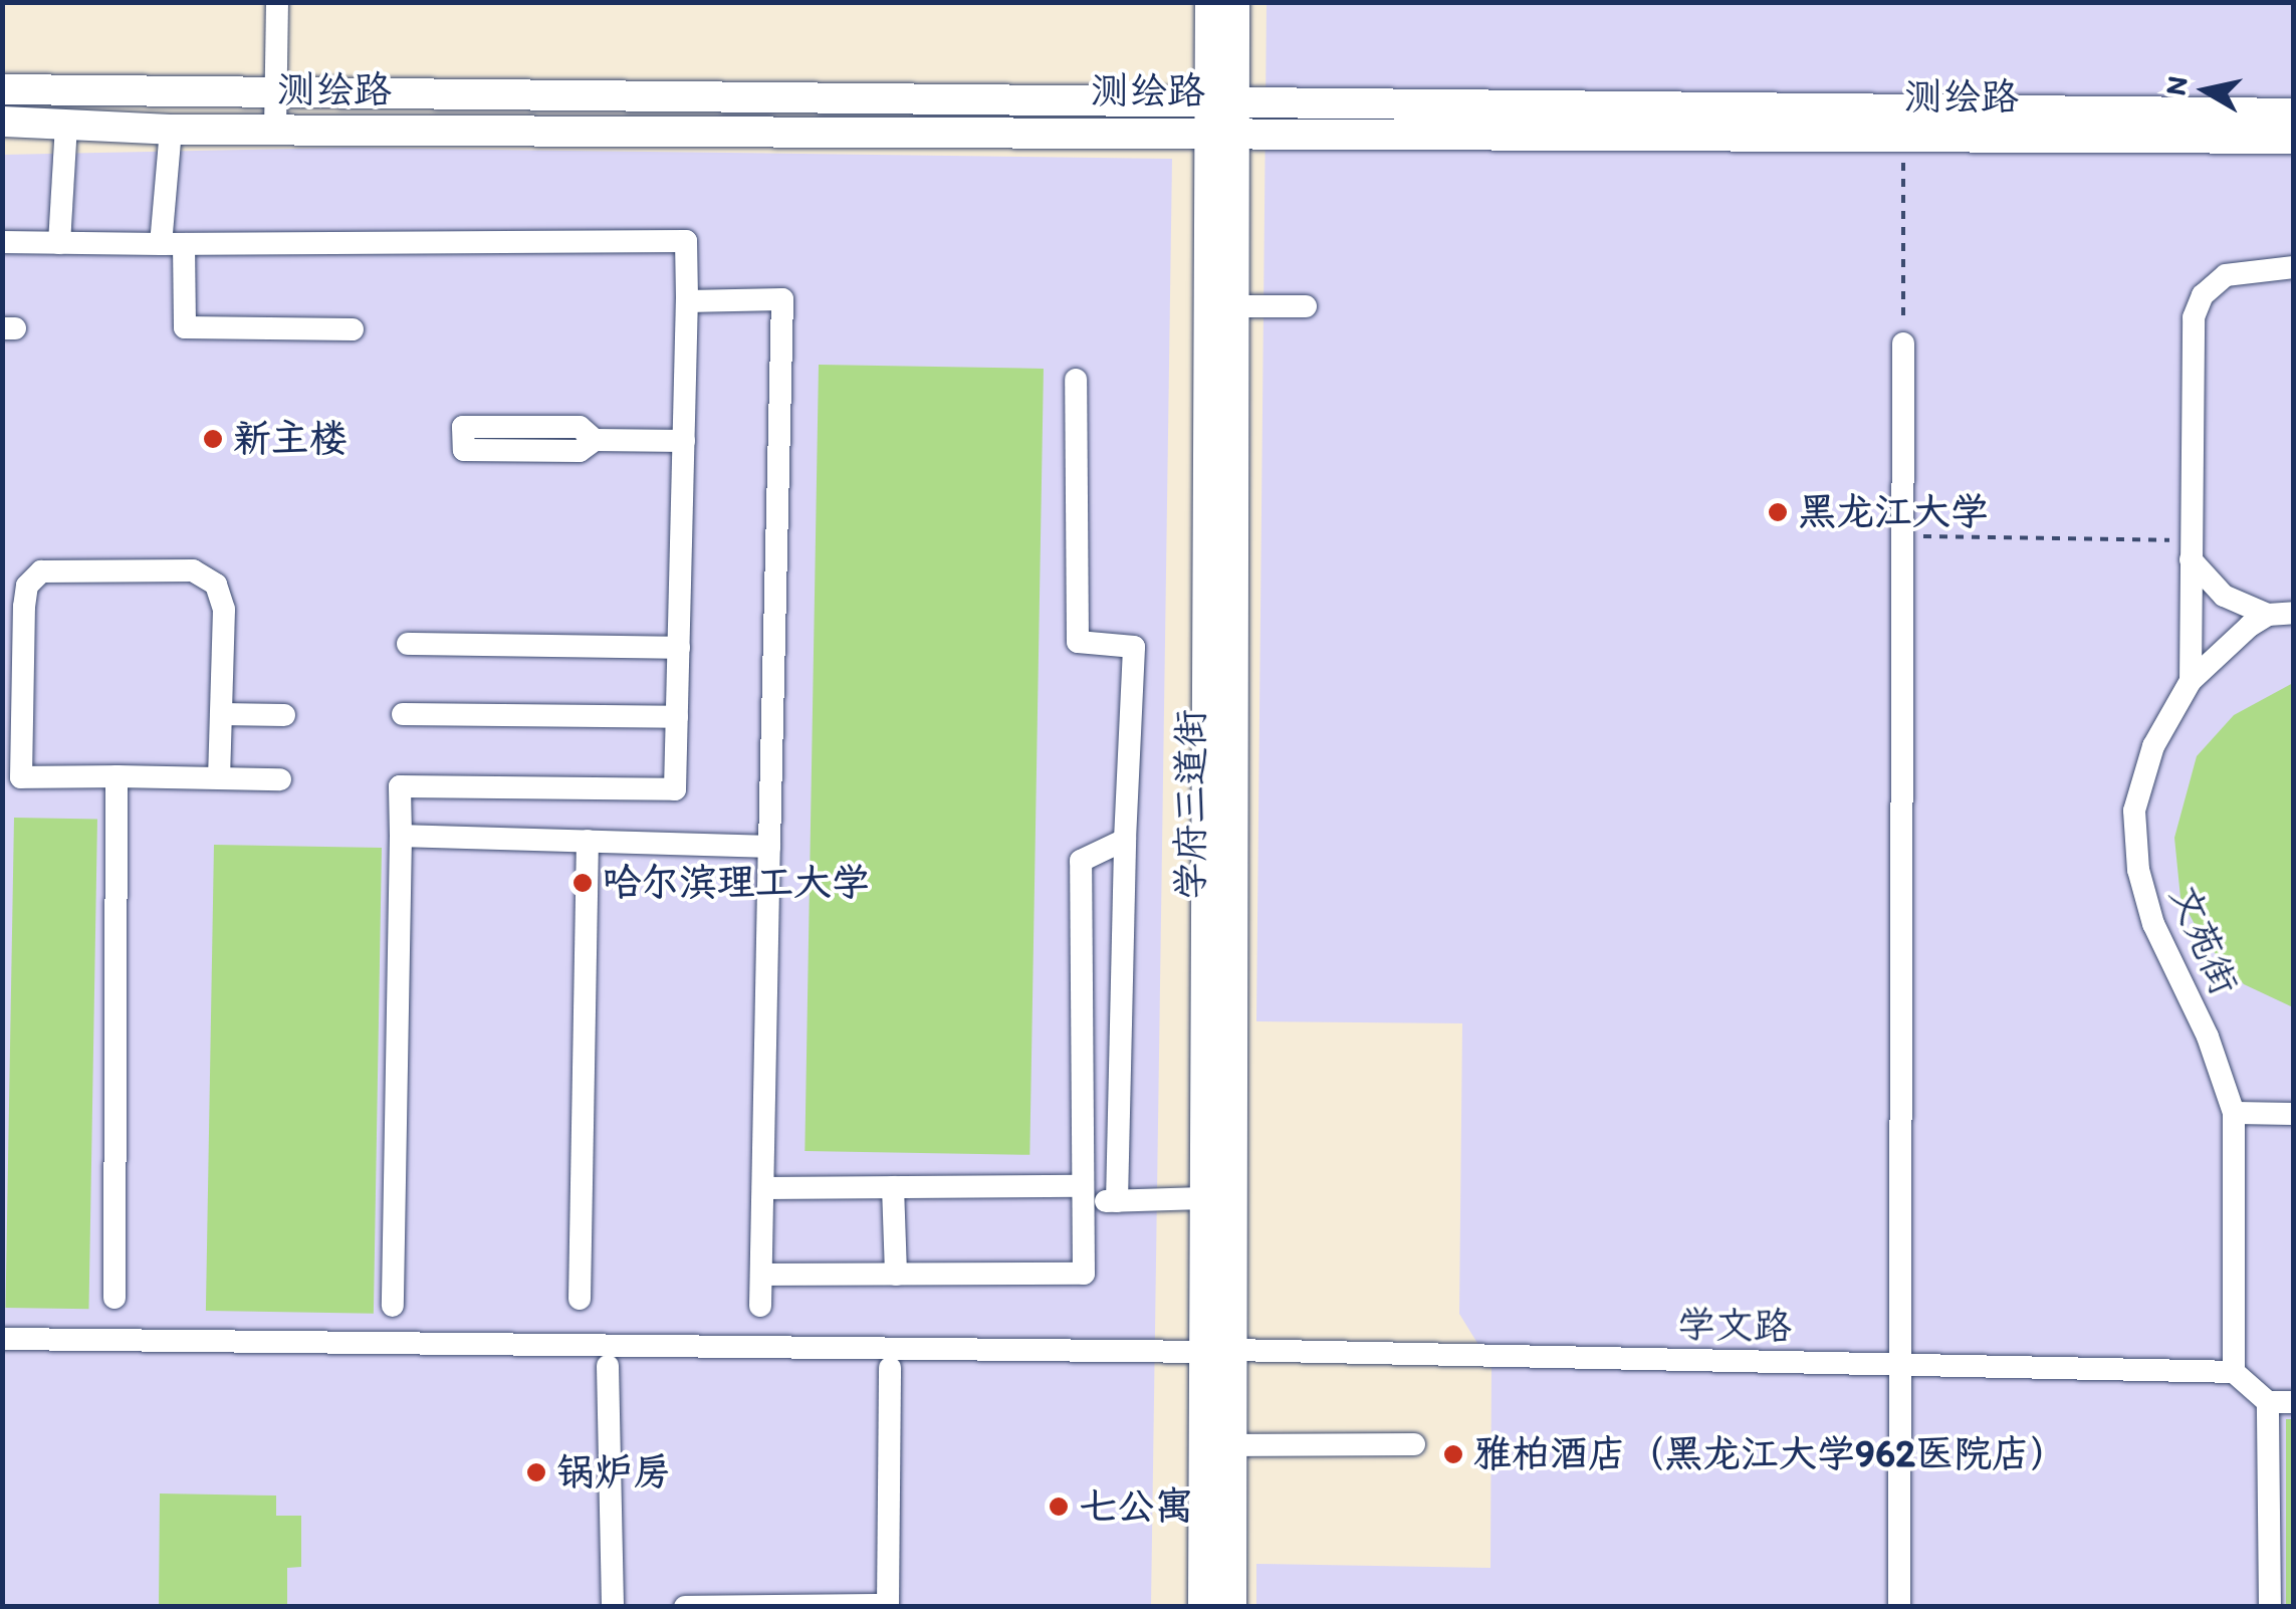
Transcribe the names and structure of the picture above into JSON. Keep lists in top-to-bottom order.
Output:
{
  "streets": {
    "main road": ["测绘路", "学府三道街"],
    "street": ["文苑街", "学文路"]
  },
  "crossings": [
    ["测绘路", "学府三道街"],
    ["学府三道街", "学文路"],
    ["文苑街", "学文路"]
  ],
  "places": [
    "新主楼",
    "黑龙江大学",
    "哈尔滨理工大学",
    "雅柏酒店（黑龙江大学962医院店）",
    "锅炉房",
    "七公寓"
  ],
  "north": "left"
}
